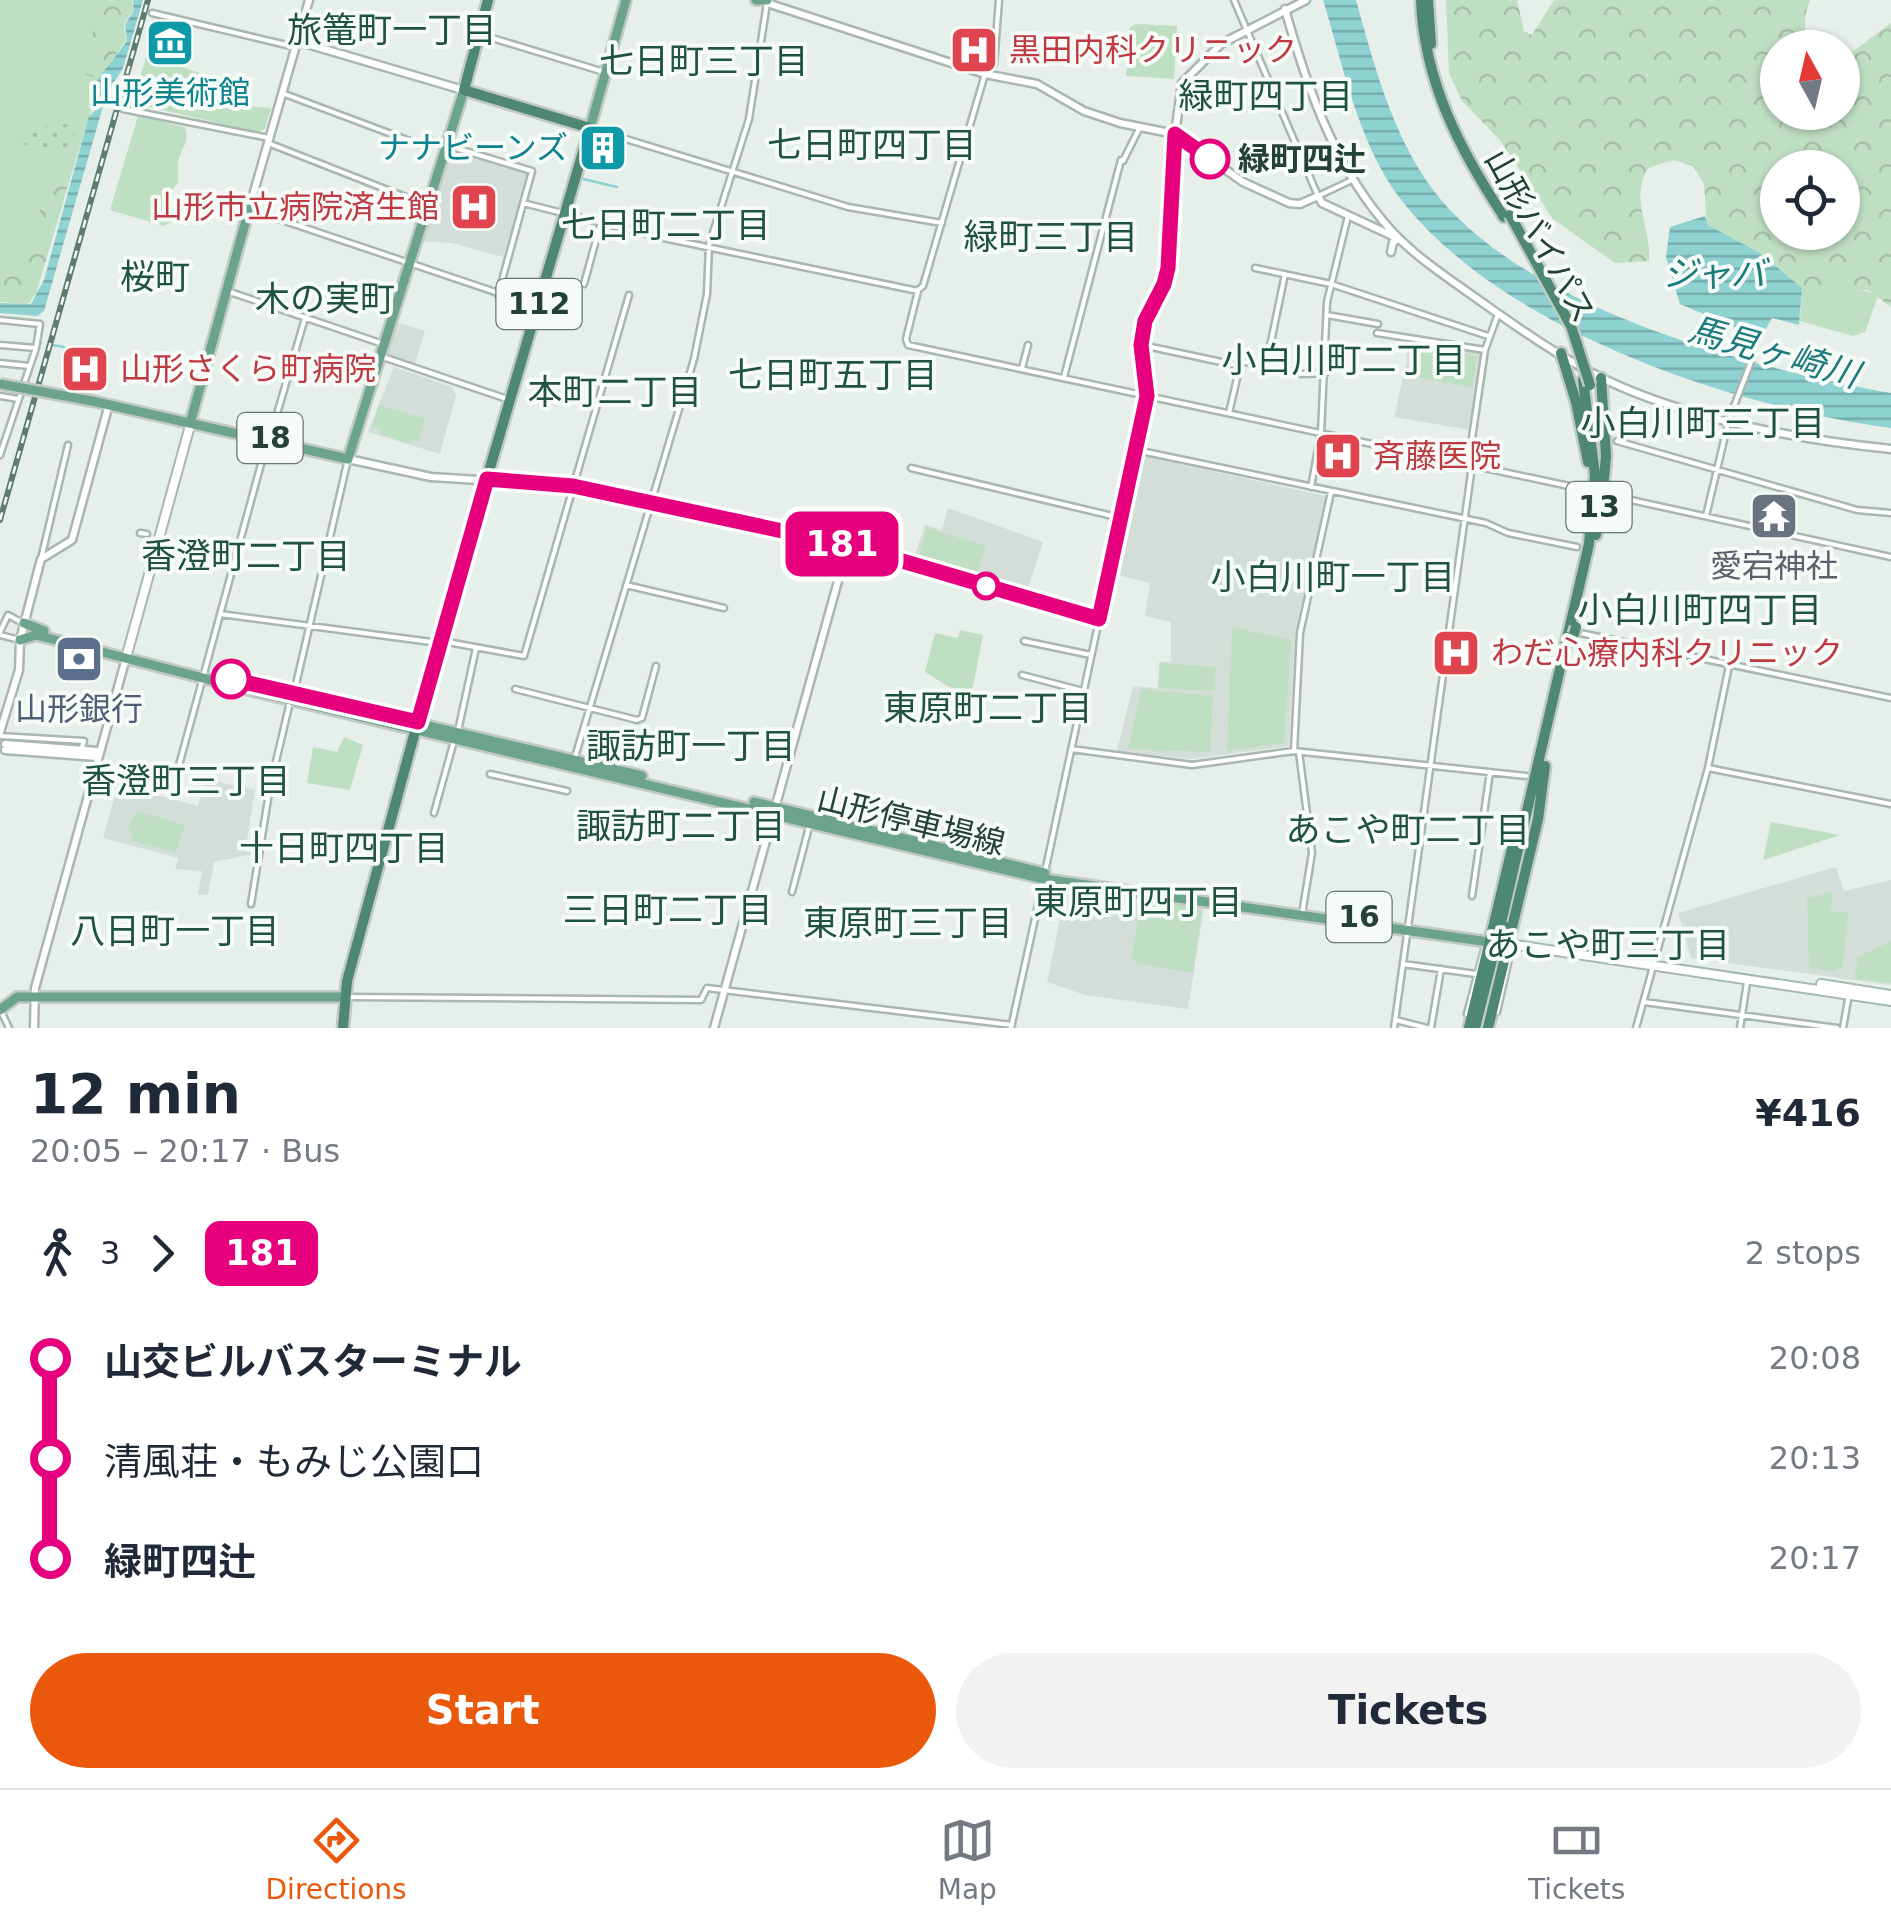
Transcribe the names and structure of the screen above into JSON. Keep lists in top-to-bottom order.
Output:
{
  "streets": {
    "highway": ["山形バイパス", "112", "13"],
    "main road": ["18", "山形停車場線", "16"]
  },
  "crossings": [
    ["112", "山形停車場線"]
  ],
  "districts": [
    "旅篭町一丁目",
    "七日町三丁目",
    "緑町四丁目",
    "七日町四丁目",
    "七日町二丁目",
    "緑町三丁目",
    "桜町",
    "木の実町",
    "小白川町二丁目",
    "七日町五丁目",
    "本町二丁目",
    "小白川町三丁目",
    "香澄町二丁目",
    "小白川町一丁目",
    "小白川町四丁目",
    "東原町二丁目",
    "諏訪町一丁目",
    "香澄町三丁目",
    "諏訪町二丁目",
    "あこや町二丁目",
    "十日町四丁目",
    "東原町四丁目",
    "三日町二丁目",
    "東原町三丁目",
    "八日町一丁目",
    "あこや町三丁目"
  ],
  "water": ["ジャバ", "馬見ヶ崎川"],
  "places": {
    "museum": ["山形美術館"],
    "hospital": [
      "黒田内科クリニック",
      "山形市立病院済生館",
      "山形さくら町病院",
      "斉藤医院",
      "わだ心療内科クリニック"
    ],
    "building": ["ナナビーンズ"],
    "other": ["緑町四辻"],
    "temple": ["愛宕神社"],
    "bank": ["山形銀行"]
  },
  "lines": ["bus line 181"],
  "north": "top",
  "page": {
    "on_map": "181",
    "heading": ["12 min", "20:05 – 20:17 · Bus", "¥416"],
    "legs": ["3", "181", "2 stops"],
    "list": [
      {
        "name": "山交ビルバスターミナル",
        "value": "20:08"
      },
      {
        "name": "清風荘・もみじ公園口",
        "value": "20:13"
      },
      {
        "name": "緑町四辻",
        "value": "20:17"
      }
    ],
    "buttons": ["Start", "Tickets"],
    "tabs": ["Directions", "Map", "Tickets"]
  }
}
